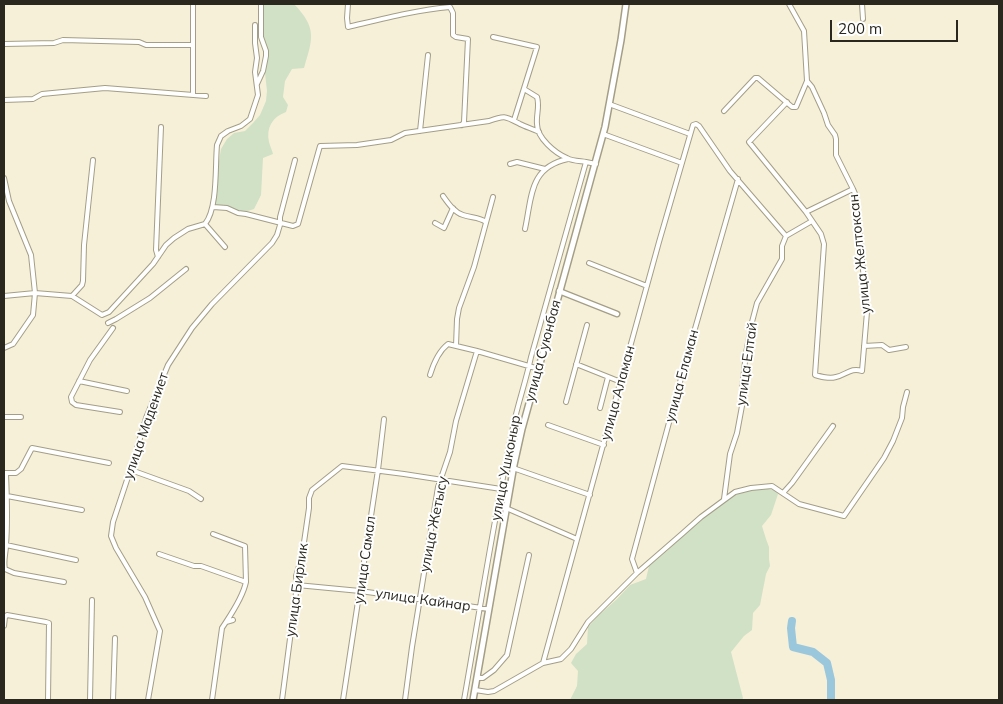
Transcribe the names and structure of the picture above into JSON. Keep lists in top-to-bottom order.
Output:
{
  "streets": {
    "main road": ["улица Суюнбая"],
    "street": [
      "улица Желтоксан",
      "улица Елтай",
      "улица Еламан",
      "улица Аламан",
      "улица Мадениет",
      "улица Ушконыр",
      "улица Жетысу",
      "улица Самал",
      "улица Бирлик",
      "улица Кайнар"
    ]
  },
  "crossings": [
    ["улица Суюнбая", "улица Кайнар"],
    ["улица Еламан", "улица Аламан"],
    ["улица Ушконыр", "улица Кайнар"],
    ["улица Жетысу", "улица Кайнар"],
    ["улица Самал", "улица Бирлик"],
    ["улица Самал", "улица Кайнар"],
    ["улица Бирлик", "улица Кайнар"]
  ],
  "scale_bar": "200 m"
}
